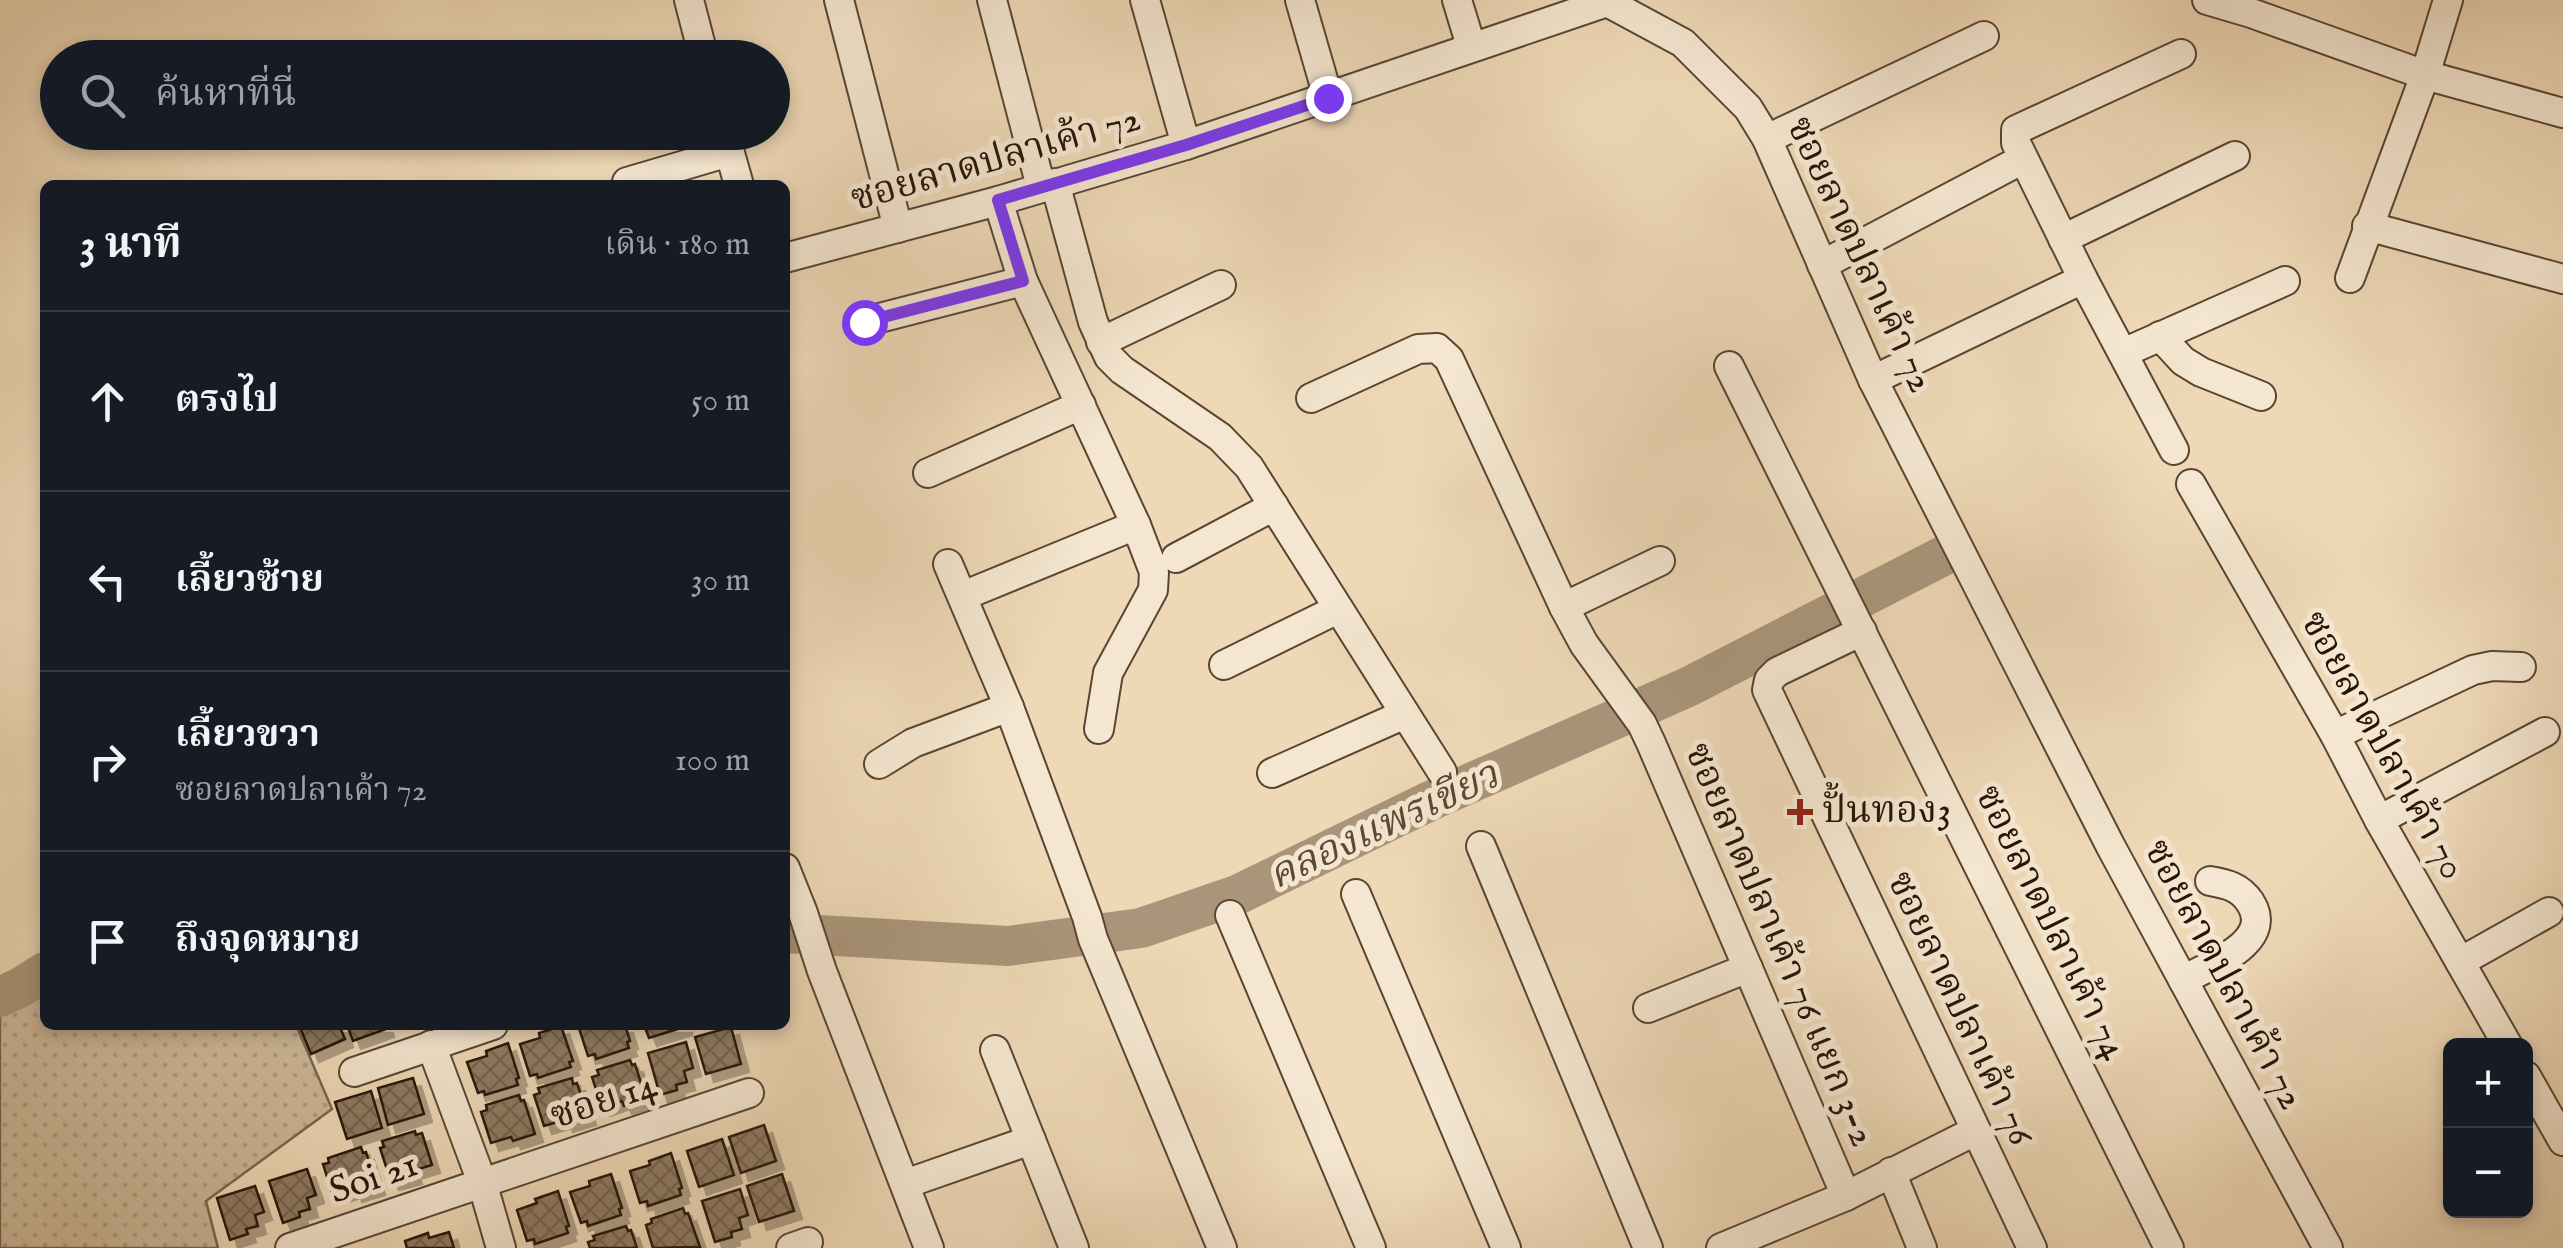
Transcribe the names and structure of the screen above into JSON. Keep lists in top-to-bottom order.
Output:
{
  "streets": {
    "street": [
      "ซอยลาดปลาเค้า 72",
      "ซอยลาดปลาเค้า 70",
      "ซอยลาดปลาเค้า 74",
      "ซอยลาดปลาเค้า 76 แยก 3-2",
      "ซอยลาดปลาเค้า 76",
      "ซอย 14",
      "Soi 21"
    ]
  },
  "crossings": [
    ["ซอยลาดปลาเค้า 74", "ซอยลาดปลาเค้า 76"],
    ["ซอย 14", "Soi 21"]
  ],
  "water": ["คลองแพรเขียว"],
  "places": {
    "health": ["ปั้นทอง3"]
  },
  "page": {
    "search": "ค้นหาที่นี่",
    "heading": ["3 นาที", "เดิน · 180 m"],
    "list": [
      ["ตรงไป", "50 m"],
      ["เลี้ยวซ้าย", "30 m"],
      ["เลี้ยวขวา", "ซอยลาดปลาเค้า 72", "100 m"],
      "ถึงจุดหมาย"
    ],
    "map_buttons": ["+", "−"]
  }
}
